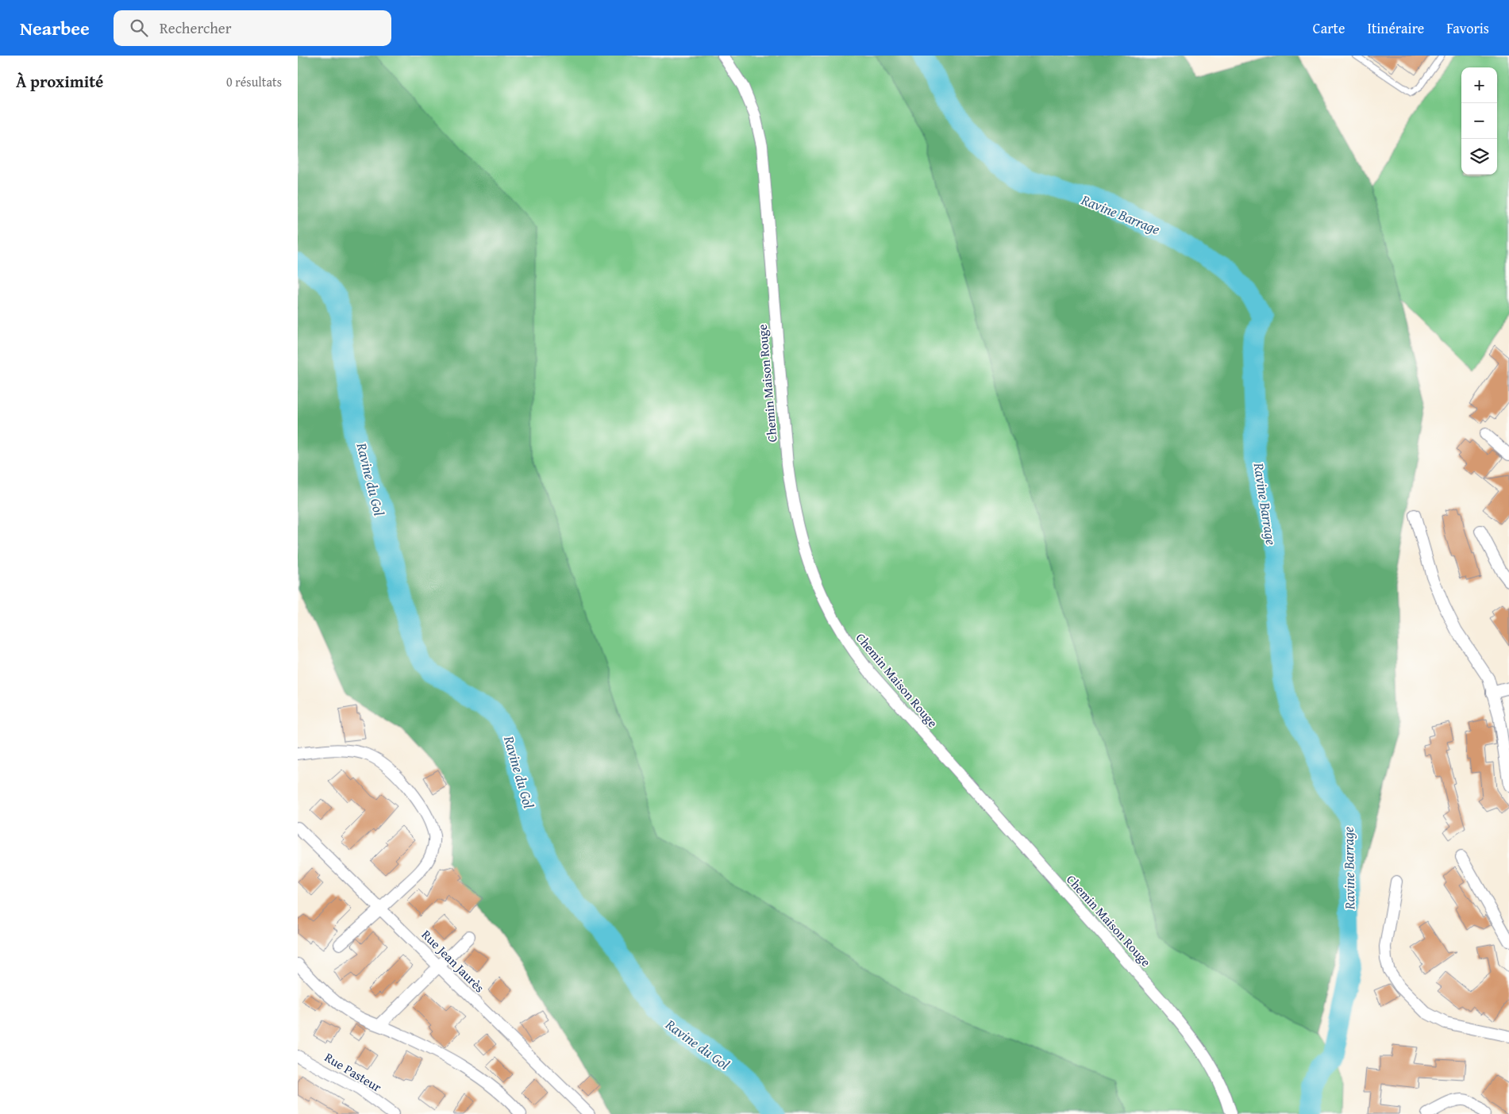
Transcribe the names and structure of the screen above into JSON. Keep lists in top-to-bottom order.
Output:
{
  "streets": {
    "street": ["Chemin Maison Rouge", "Rue Jean Jaurès", "Rue Pasteur"]
  },
  "water": ["Ravine Barrage", "Ravine du Gol"],
  "page": {
    "header": "Nearbee",
    "search": "Rechercher",
    "nav": ["Carte", "Itinéraire", "Favoris"],
    "heading": ["À proximité", "0 résultats"],
    "map_buttons": ["+", "−"]
  }
}
